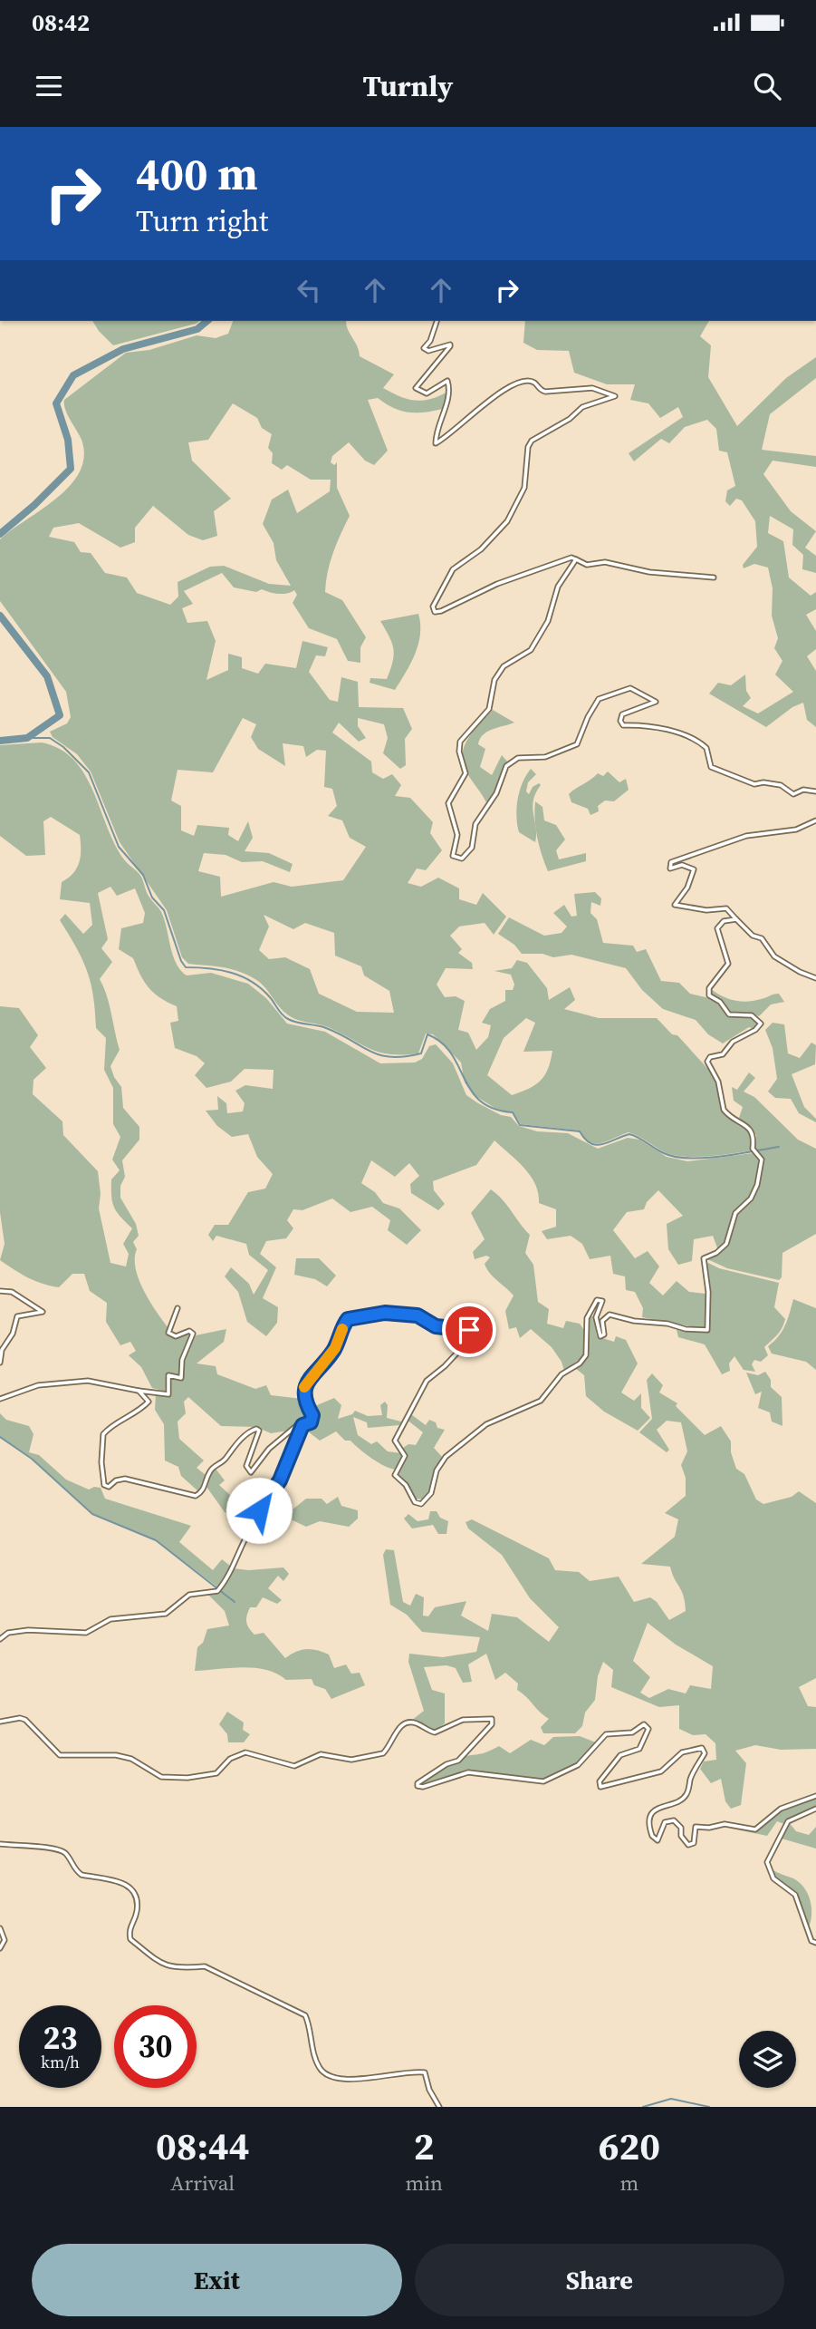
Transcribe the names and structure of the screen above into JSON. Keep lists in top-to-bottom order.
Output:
{
  "page": {
    "status": "08:42",
    "header": "Turnly",
    "turn": ["400 m", "Turn right"],
    "speed": "23 km/h",
    "limit": "30",
    "eta": [
      "08:44",
      "Arrival",
      "2",
      "min",
      "620",
      "m"
    ],
    "buttons": ["Exit", "Share"]
  }
}
